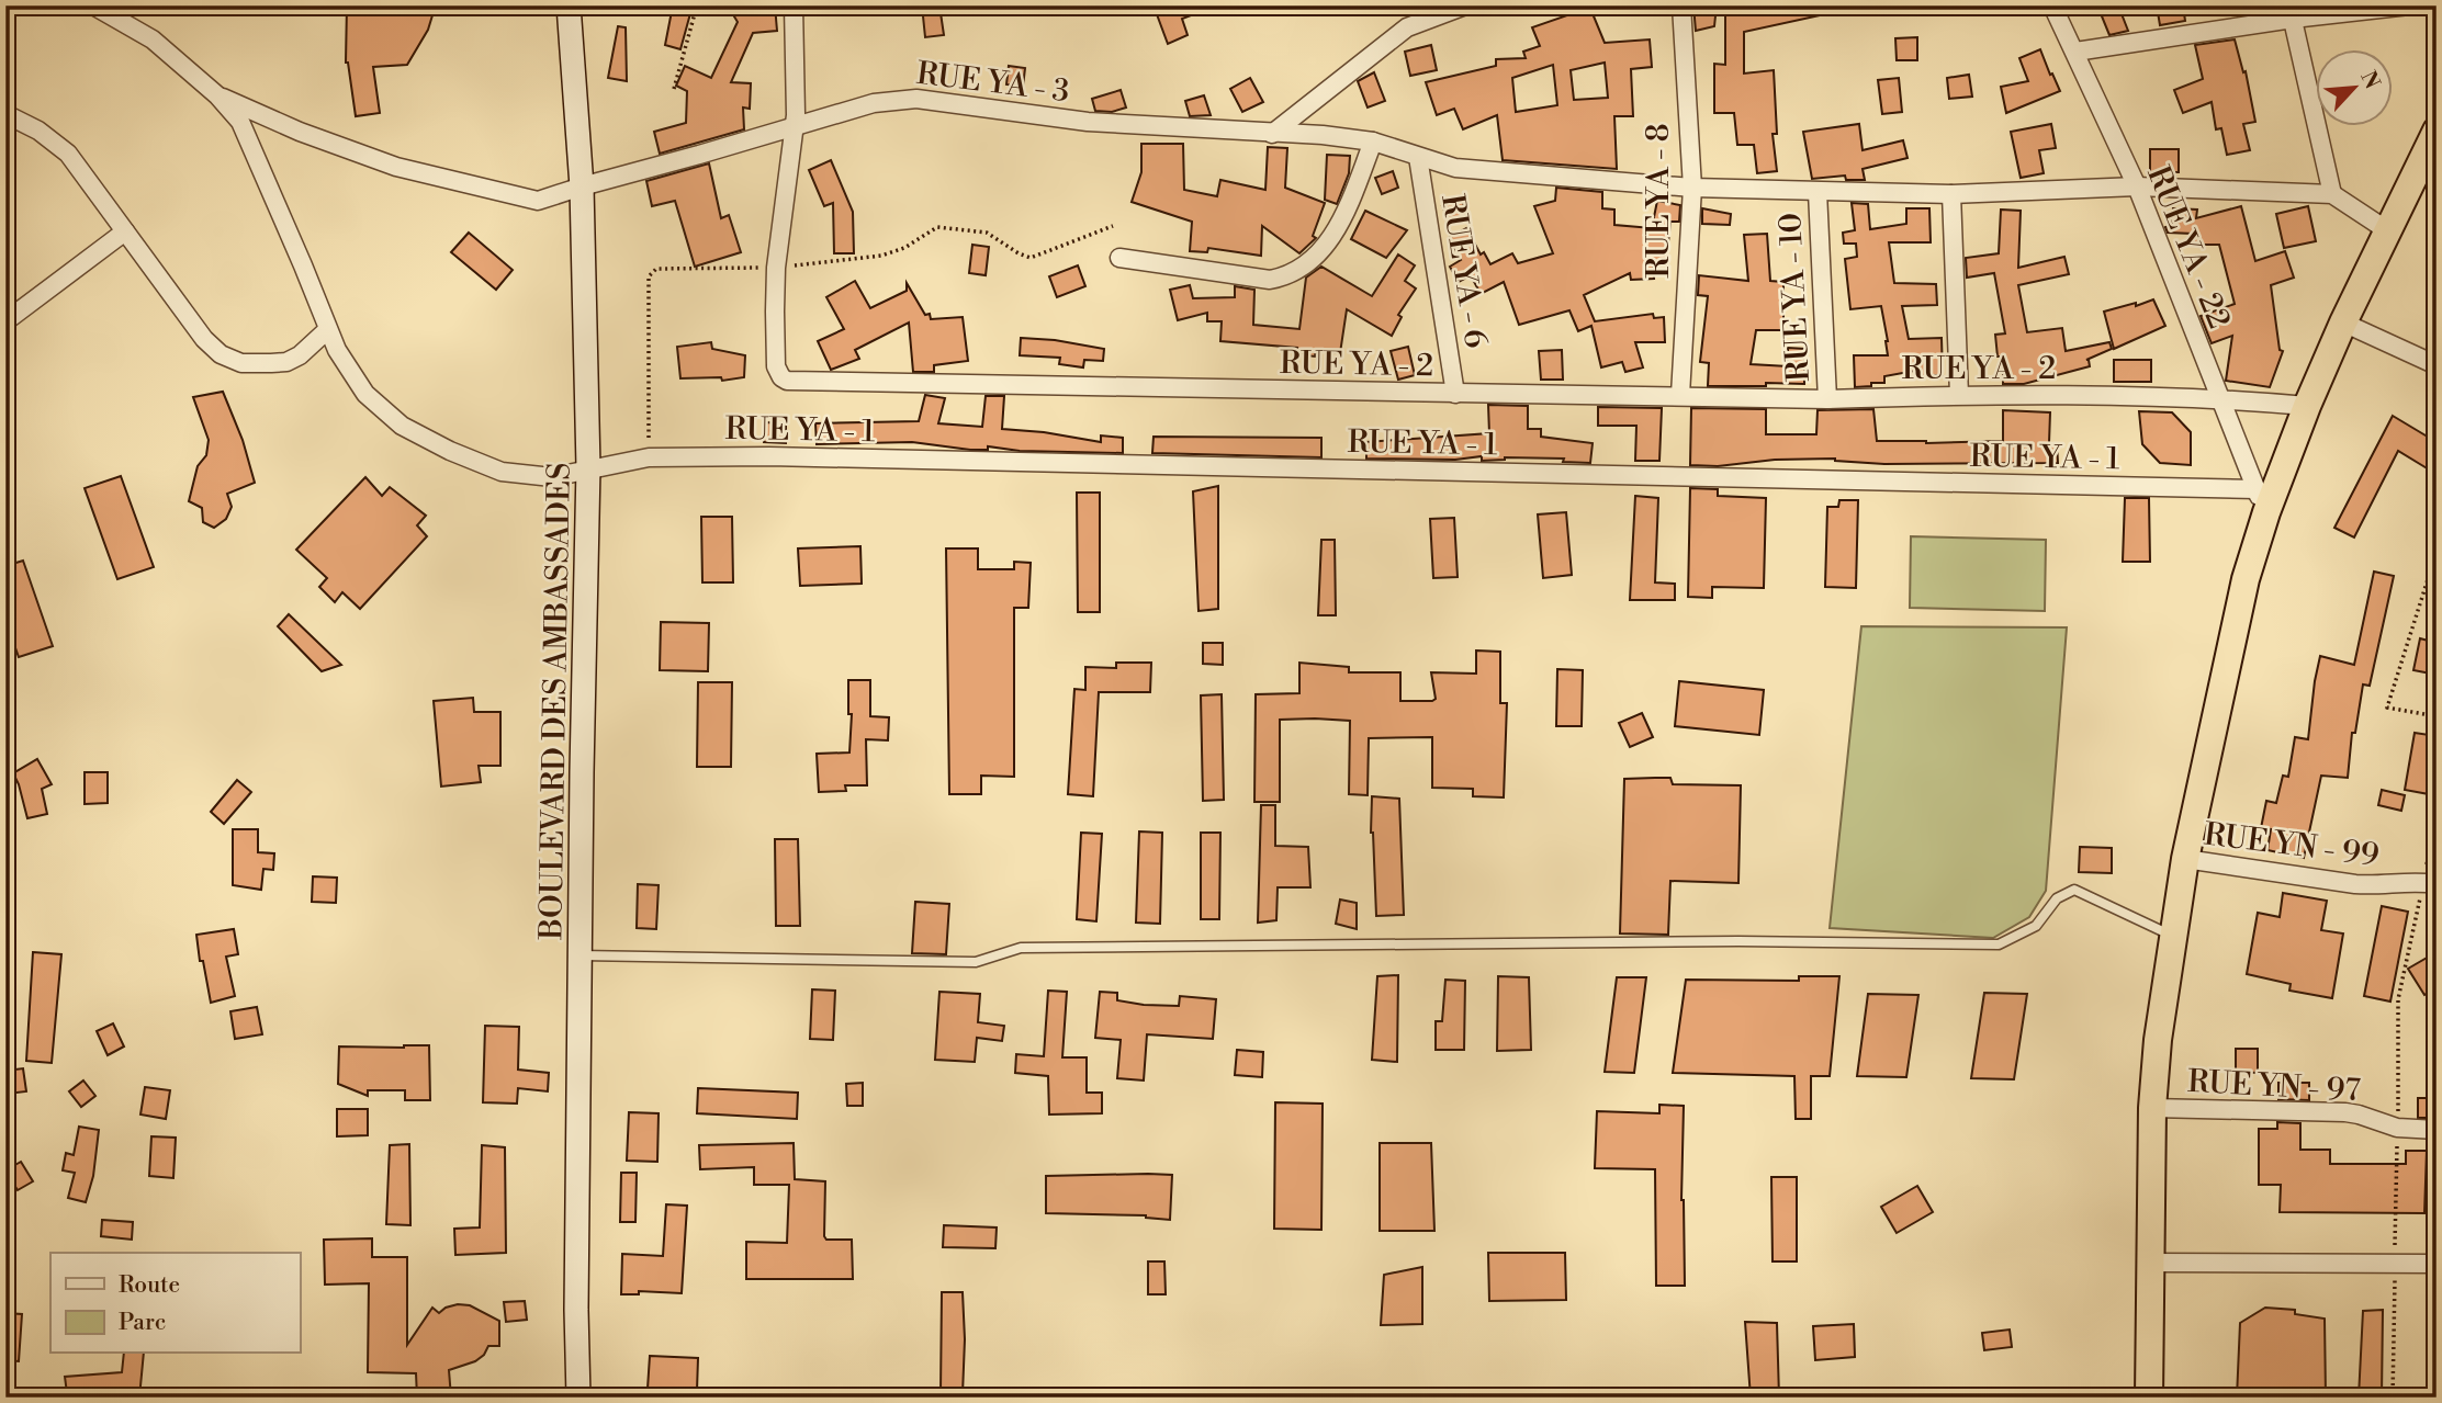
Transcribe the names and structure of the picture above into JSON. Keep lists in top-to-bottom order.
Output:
{
  "streets": {
    "main road": ["BOULEVARD DES AMBASSADES"],
    "street": [
      "RUE YA - 3",
      "RUE YA - 8",
      "RUE YA - 22",
      "RUE YA - 6",
      "RUE YA - 10",
      "RUE YA - 2",
      "RUE YA - 1",
      "RUE YN - 99",
      "RUE YN - 97"
    ]
  },
  "crossings": [
    ["RUE YA - 3", "RUE YA - 8"],
    ["RUE YA - 3", "RUE YA - 22"],
    ["RUE YA - 3", "RUE YA - 6"],
    ["RUE YA - 3", "RUE YA - 10"],
    ["RUE YA - 3", "RUE YA - 2"],
    ["RUE YA - 3", "RUE YA - 1"],
    ["RUE YA - 3", "BOULEVARD DES AMBASSADES"],
    ["RUE YA - 8", "RUE YA - 2"],
    ["RUE YA - 22", "RUE YA - 2"],
    ["RUE YA - 22", "RUE YA - 1"],
    ["RUE YA - 6", "RUE YA - 2"],
    ["RUE YA - 10", "RUE YA - 2"],
    ["RUE YA - 1", "BOULEVARD DES AMBASSADES"]
  ],
  "legend": ["Route", "Parc"],
  "north": "top right"
}
